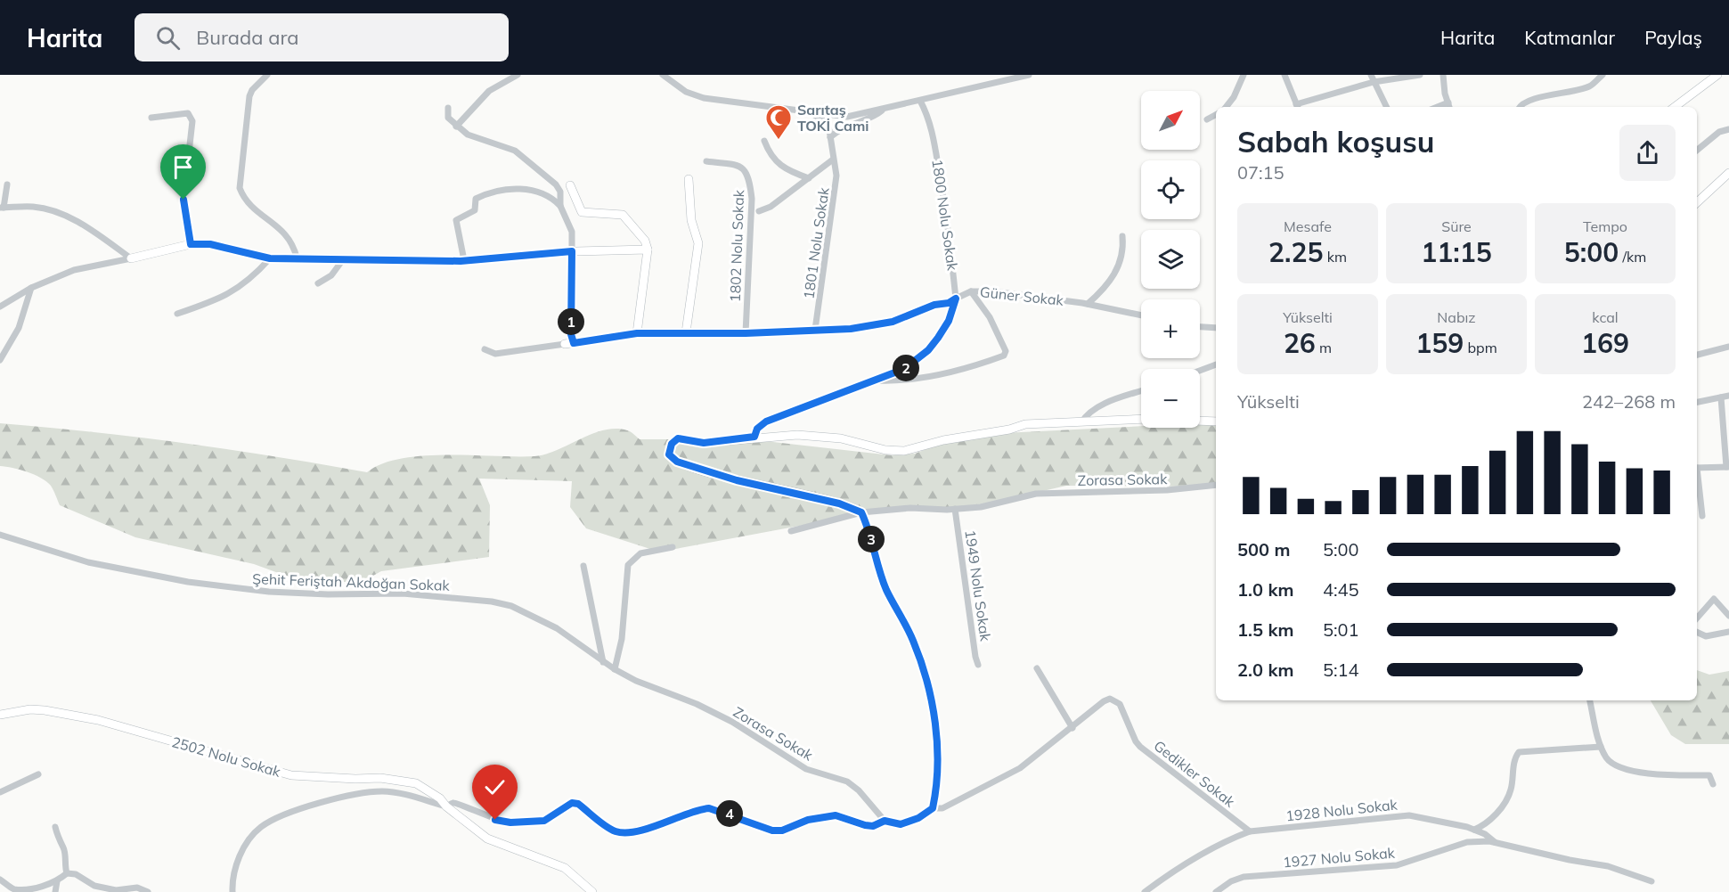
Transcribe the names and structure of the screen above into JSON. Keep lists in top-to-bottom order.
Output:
{
  "streets": {
    "street": [
      "1800 Nolu Sokak",
      "1801 Nolu Sokak",
      "1802 Nolu Sokak",
      "Güner Sokak",
      "Zorasa Sokak",
      "Şehit Feriştah Akdoğan Sokak",
      "1949 Nolu Sokak",
      "2502 Nolu Sokak",
      "Gedikler Sokak",
      "1928 Nolu Sokak",
      "1927 Nolu Sokak"
    ]
  },
  "crossings": [
    ["1800 Nolu Sokak", "Güner Sokak"],
    ["1801 Nolu Sokak", "Güner Sokak"],
    ["1802 Nolu Sokak", "Güner Sokak"],
    ["Zorasa Sokak", "Şehit Feriştah Akdoğan Sokak"],
    ["Zorasa Sokak", "1949 Nolu Sokak"],
    ["Gedikler Sokak", "1928 Nolu Sokak"],
    ["1928 Nolu Sokak", "1927 Nolu Sokak"]
  ],
  "places": {
    "mosque": ["Sarıtaş TOKİ Cami"]
  },
  "north": "top right",
  "page": {
    "header": "Harita",
    "search": "Burada ara",
    "nav": ["Harita", "Katmanlar", "Paylaş"],
    "map_buttons": ["+", "−"],
    "heading": ["Sabah koşusu", "07:15"],
    "stats": [
      ["Mesafe", "2.25 km"],
      ["Süre", "11:15"],
      ["Tempo", "5:00 /km"],
      ["Yükselti", "26 m"],
      ["Nabız", "159 bpm"],
      ["kcal", "169"]
    ],
    "pins": [
      "1",
      "2",
      "3",
      "4"
    ],
    "chart": ["Yükselti", "242–268 m"],
    "list": [
      {
        "name": "500 m",
        "note": "5:00"
      },
      {
        "name": "1.0 km",
        "note": "4:45"
      },
      {
        "name": "1.5 km",
        "note": "5:01"
      },
      {
        "name": "2.0 km",
        "note": "5:14"
      }
    ]
  }
}
